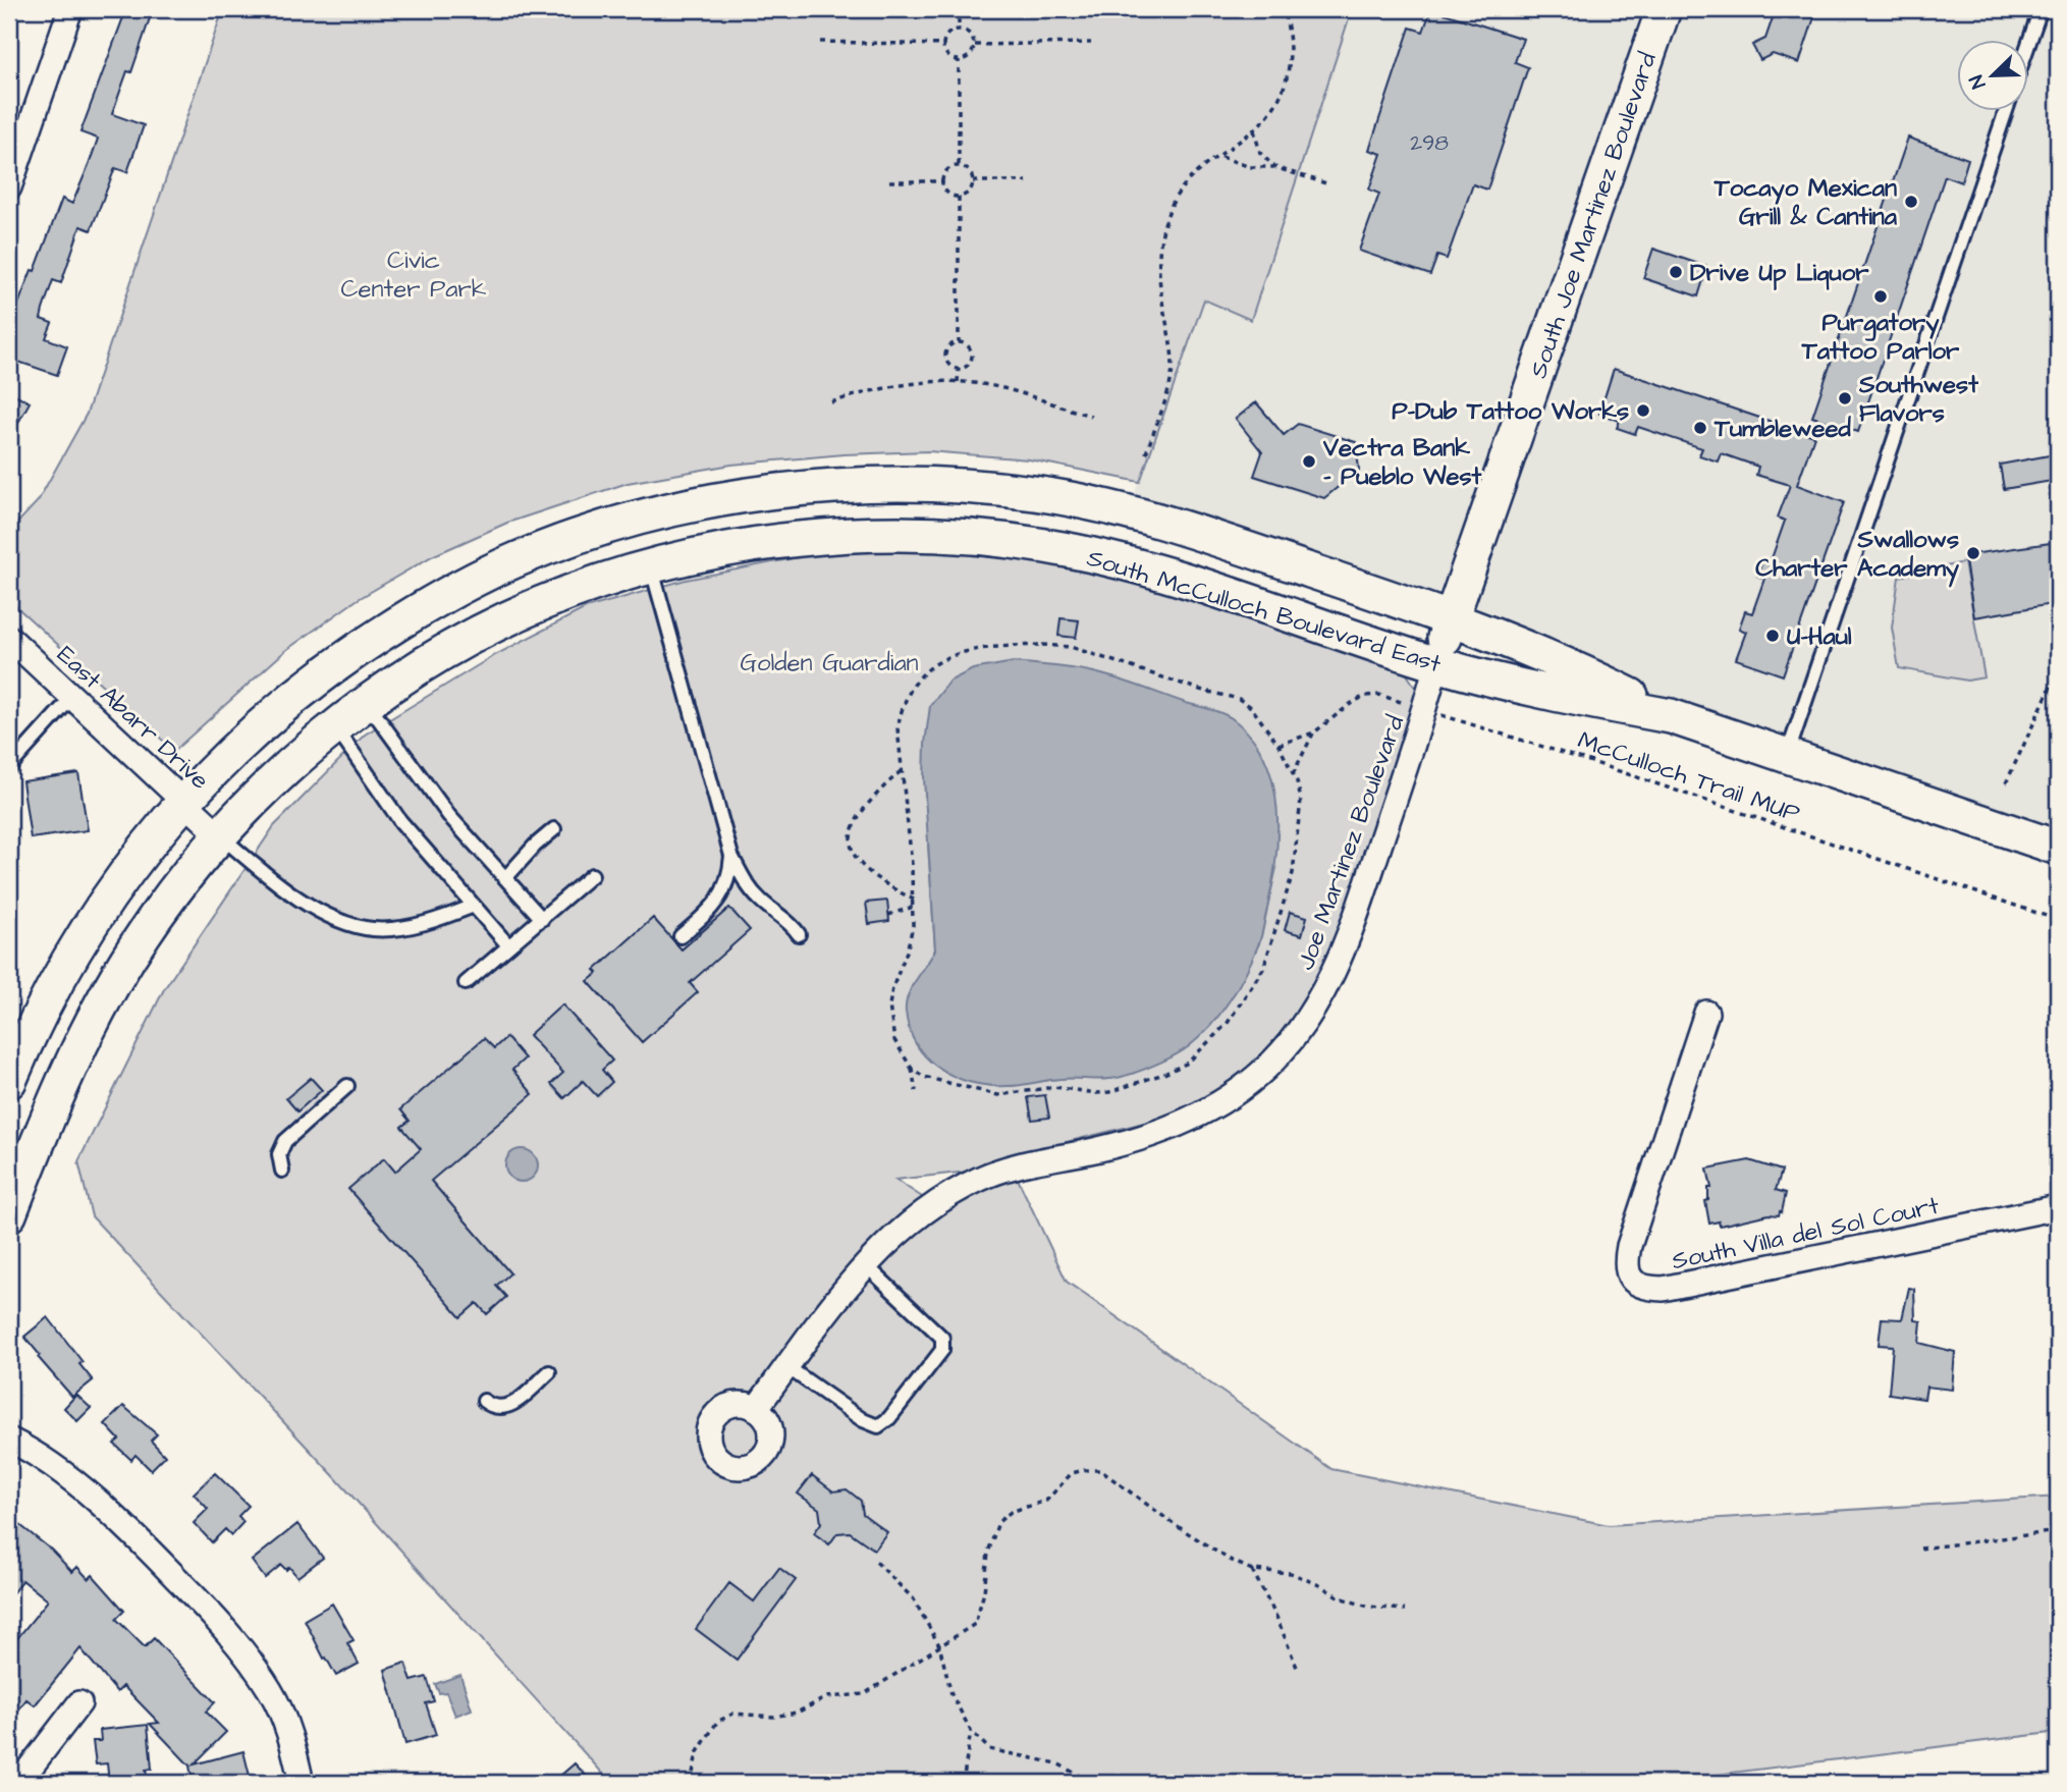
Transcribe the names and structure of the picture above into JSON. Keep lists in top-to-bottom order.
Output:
{
  "streets": {
    "main road": ["South Joe Martinez Boulevard", "South McCulloch Boulevard East"],
    "street": ["East Abarr Drive", "Joe Martinez Boulevard", "South Villa del Sol Court"],
    "path": ["McCulloch Trail MUP"]
  },
  "crossings": [
    ["South Joe Martinez Boulevard", "South McCulloch Boulevard East"],
    ["South Joe Martinez Boulevard", "Joe Martinez Boulevard"],
    ["South McCulloch Boulevard East", "East Abarr Drive"],
    ["South McCulloch Boulevard East", "Joe Martinez Boulevard"],
    ["McCulloch Trail MUP", "Joe Martinez Boulevard"]
  ],
  "parks": ["Civic Center Park", "Golden Guardian"],
  "places": [
    "Tocayo Mexican Grill & Cantina",
    "Drive Up Liquor",
    "Purgatory Tattoo Parlor",
    "Southwest Flavors",
    "P-Dub Tattoo Works",
    "Tumbleweed",
    "Vectra Bank - Pueblo West",
    "Swallows Charter Academy",
    "U-Haul"
  ],
  "house_numbers": ["298"],
  "north": "bottom left"
}
